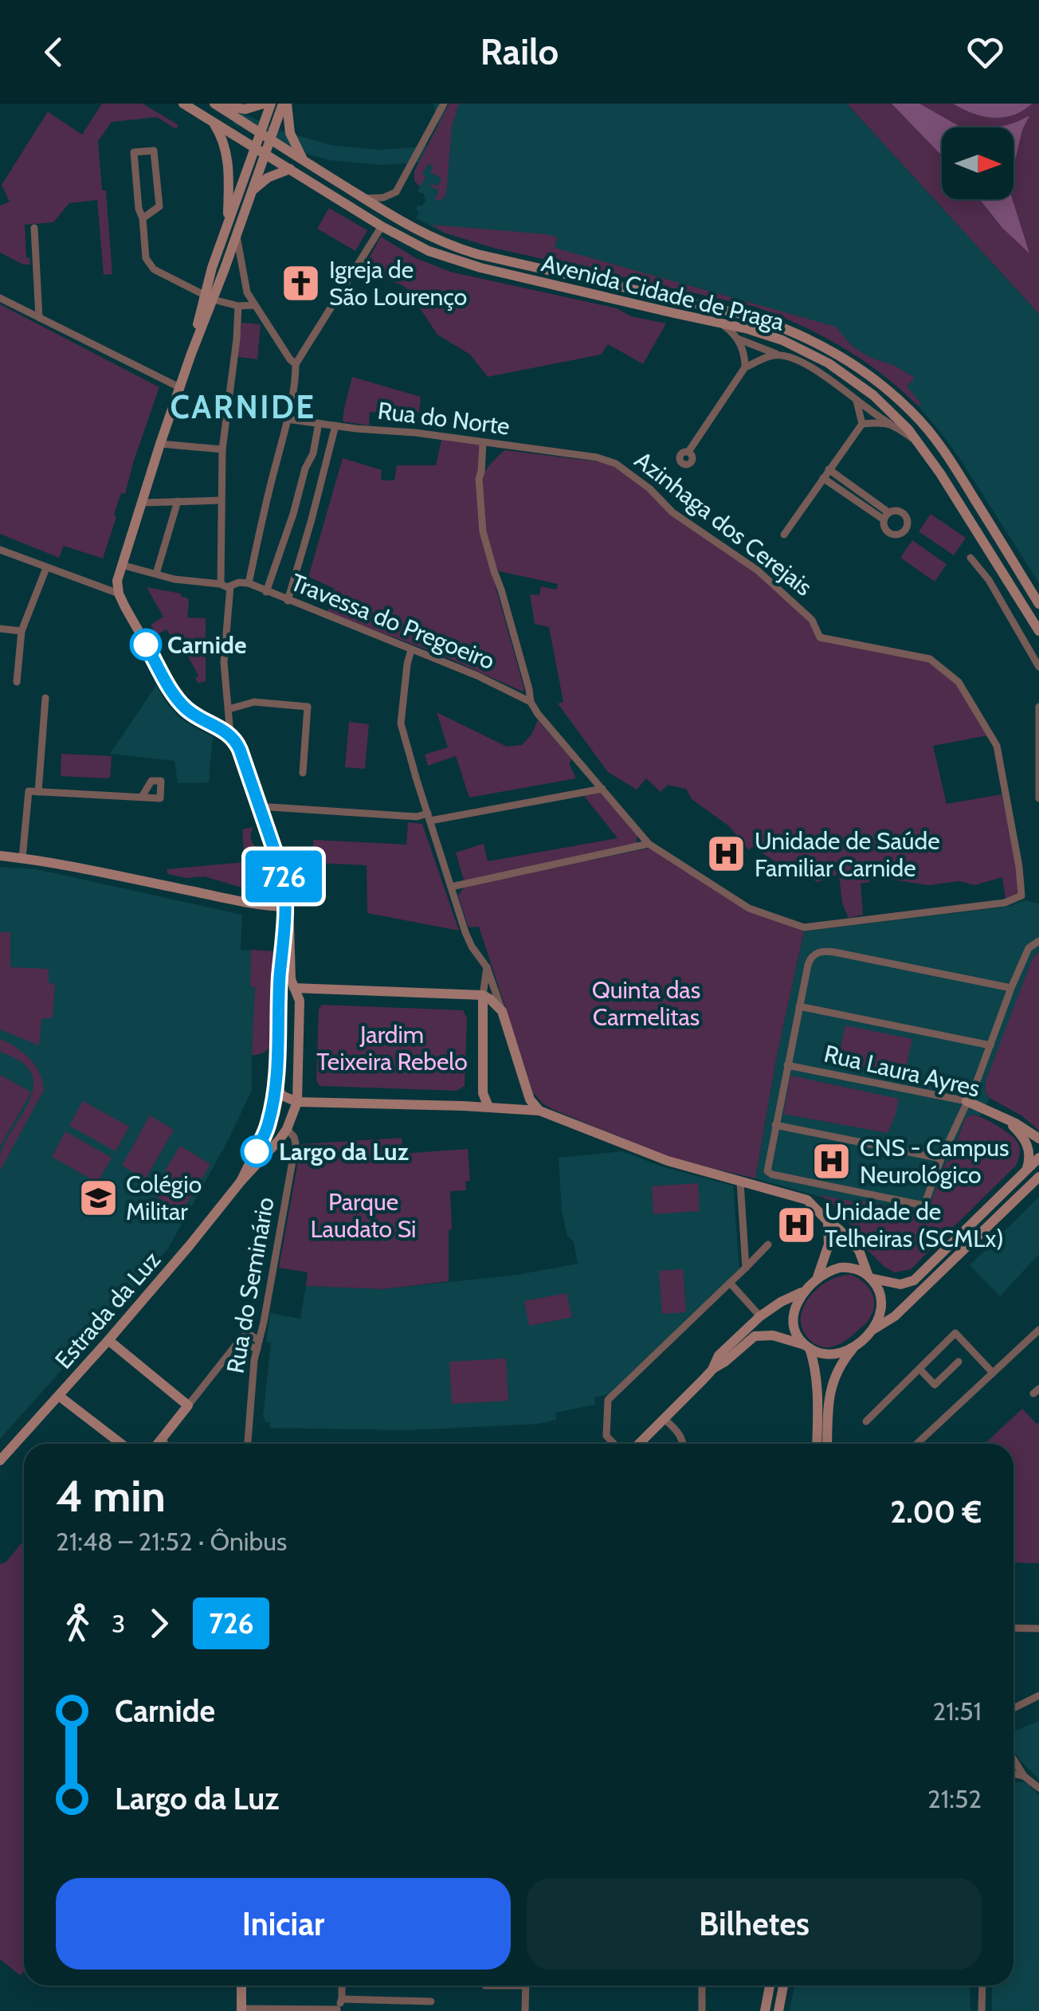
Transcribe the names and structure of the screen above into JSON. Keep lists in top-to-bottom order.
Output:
{
  "streets": {
    "main road": ["Avenida Cidade de Praga", "Rua Laura Ayres", "Estrada da Luz"],
    "street": [
      "Rua do Norte",
      "Azinhaga dos Cerejais",
      "Travessa do Pregoeiro",
      "Rua do Seminário"
    ]
  },
  "crossings": [
    ["Rua do Norte", "Azinhaga dos Cerejais"],
    ["Rua do Seminário", "Estrada da Luz"]
  ],
  "districts": ["CARNIDE"],
  "parks": ["Quinta das Carmelitas", "Jardim Teixeira Rebelo", "Parque Laudato Si"],
  "places": {
    "church": ["Igreja de São Lourenço"],
    "other": ["Carnide", "Largo da Luz"],
    "hospital": ["Unidade de Saúde Familiar Carnide", "CNS - Campus Neurológico", "Unidade de Telheiras (SCMLx)"],
    "school or university": ["Colégio Militar"]
  },
  "lines": ["bus line 726"],
  "north": "right",
  "page": {
    "header": "Railo",
    "on_map": "726",
    "heading": ["4 min", "21:48 – 21:52 · Ônibus", "2.00 €"],
    "legs": ["3", "726"],
    "list": [
      {
        "name": "Carnide",
        "value": "21:51"
      },
      {
        "name": "Largo da Luz",
        "value": "21:52"
      }
    ],
    "buttons": ["Iniciar", "Bilhetes"]
  }
}
